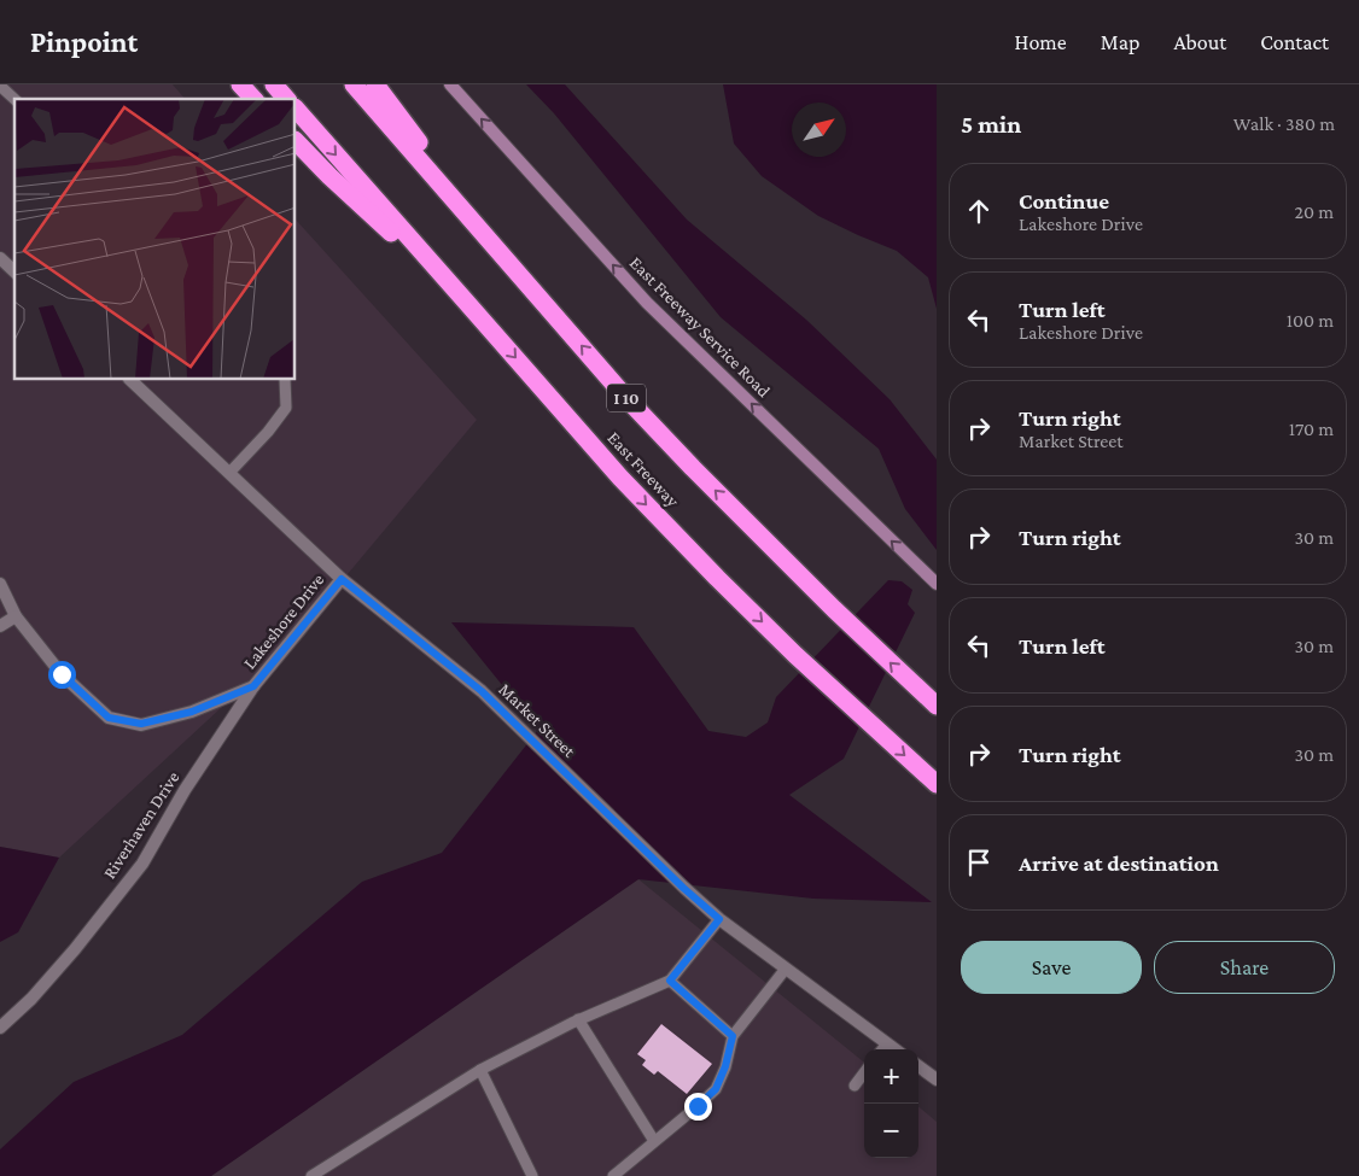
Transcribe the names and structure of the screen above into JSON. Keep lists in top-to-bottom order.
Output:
{
  "streets": {
    "highway": ["I 10", "East Freeway"],
    "main road": ["East Freeway Service Road"],
    "street": ["Lakeshore Drive", "Market Street", "Riverhaven Drive"]
  },
  "crossings": [
    ["Lakeshore Drive", "Market Street"],
    ["Lakeshore Drive", "Riverhaven Drive"]
  ],
  "one_way": ["East Freeway Service Road"],
  "north": "top right",
  "page": {
    "header": "Pinpoint",
    "nav": [
      "Home",
      "Map",
      "About",
      "Contact"
    ],
    "heading": ["5 min", "Walk · 380 m"],
    "list": [
      ["Continue", "Lakeshore Drive", "20 m"],
      ["Turn left", "Lakeshore Drive", "100 m"],
      ["Turn right", "Market Street", "170 m"],
      ["Turn right", "30 m"],
      ["Turn left", "30 m"],
      ["Turn right", "30 m"],
      "Arrive at destination"
    ],
    "buttons": ["Save", "Share"],
    "map_buttons": ["+", "−"]
  }
}
